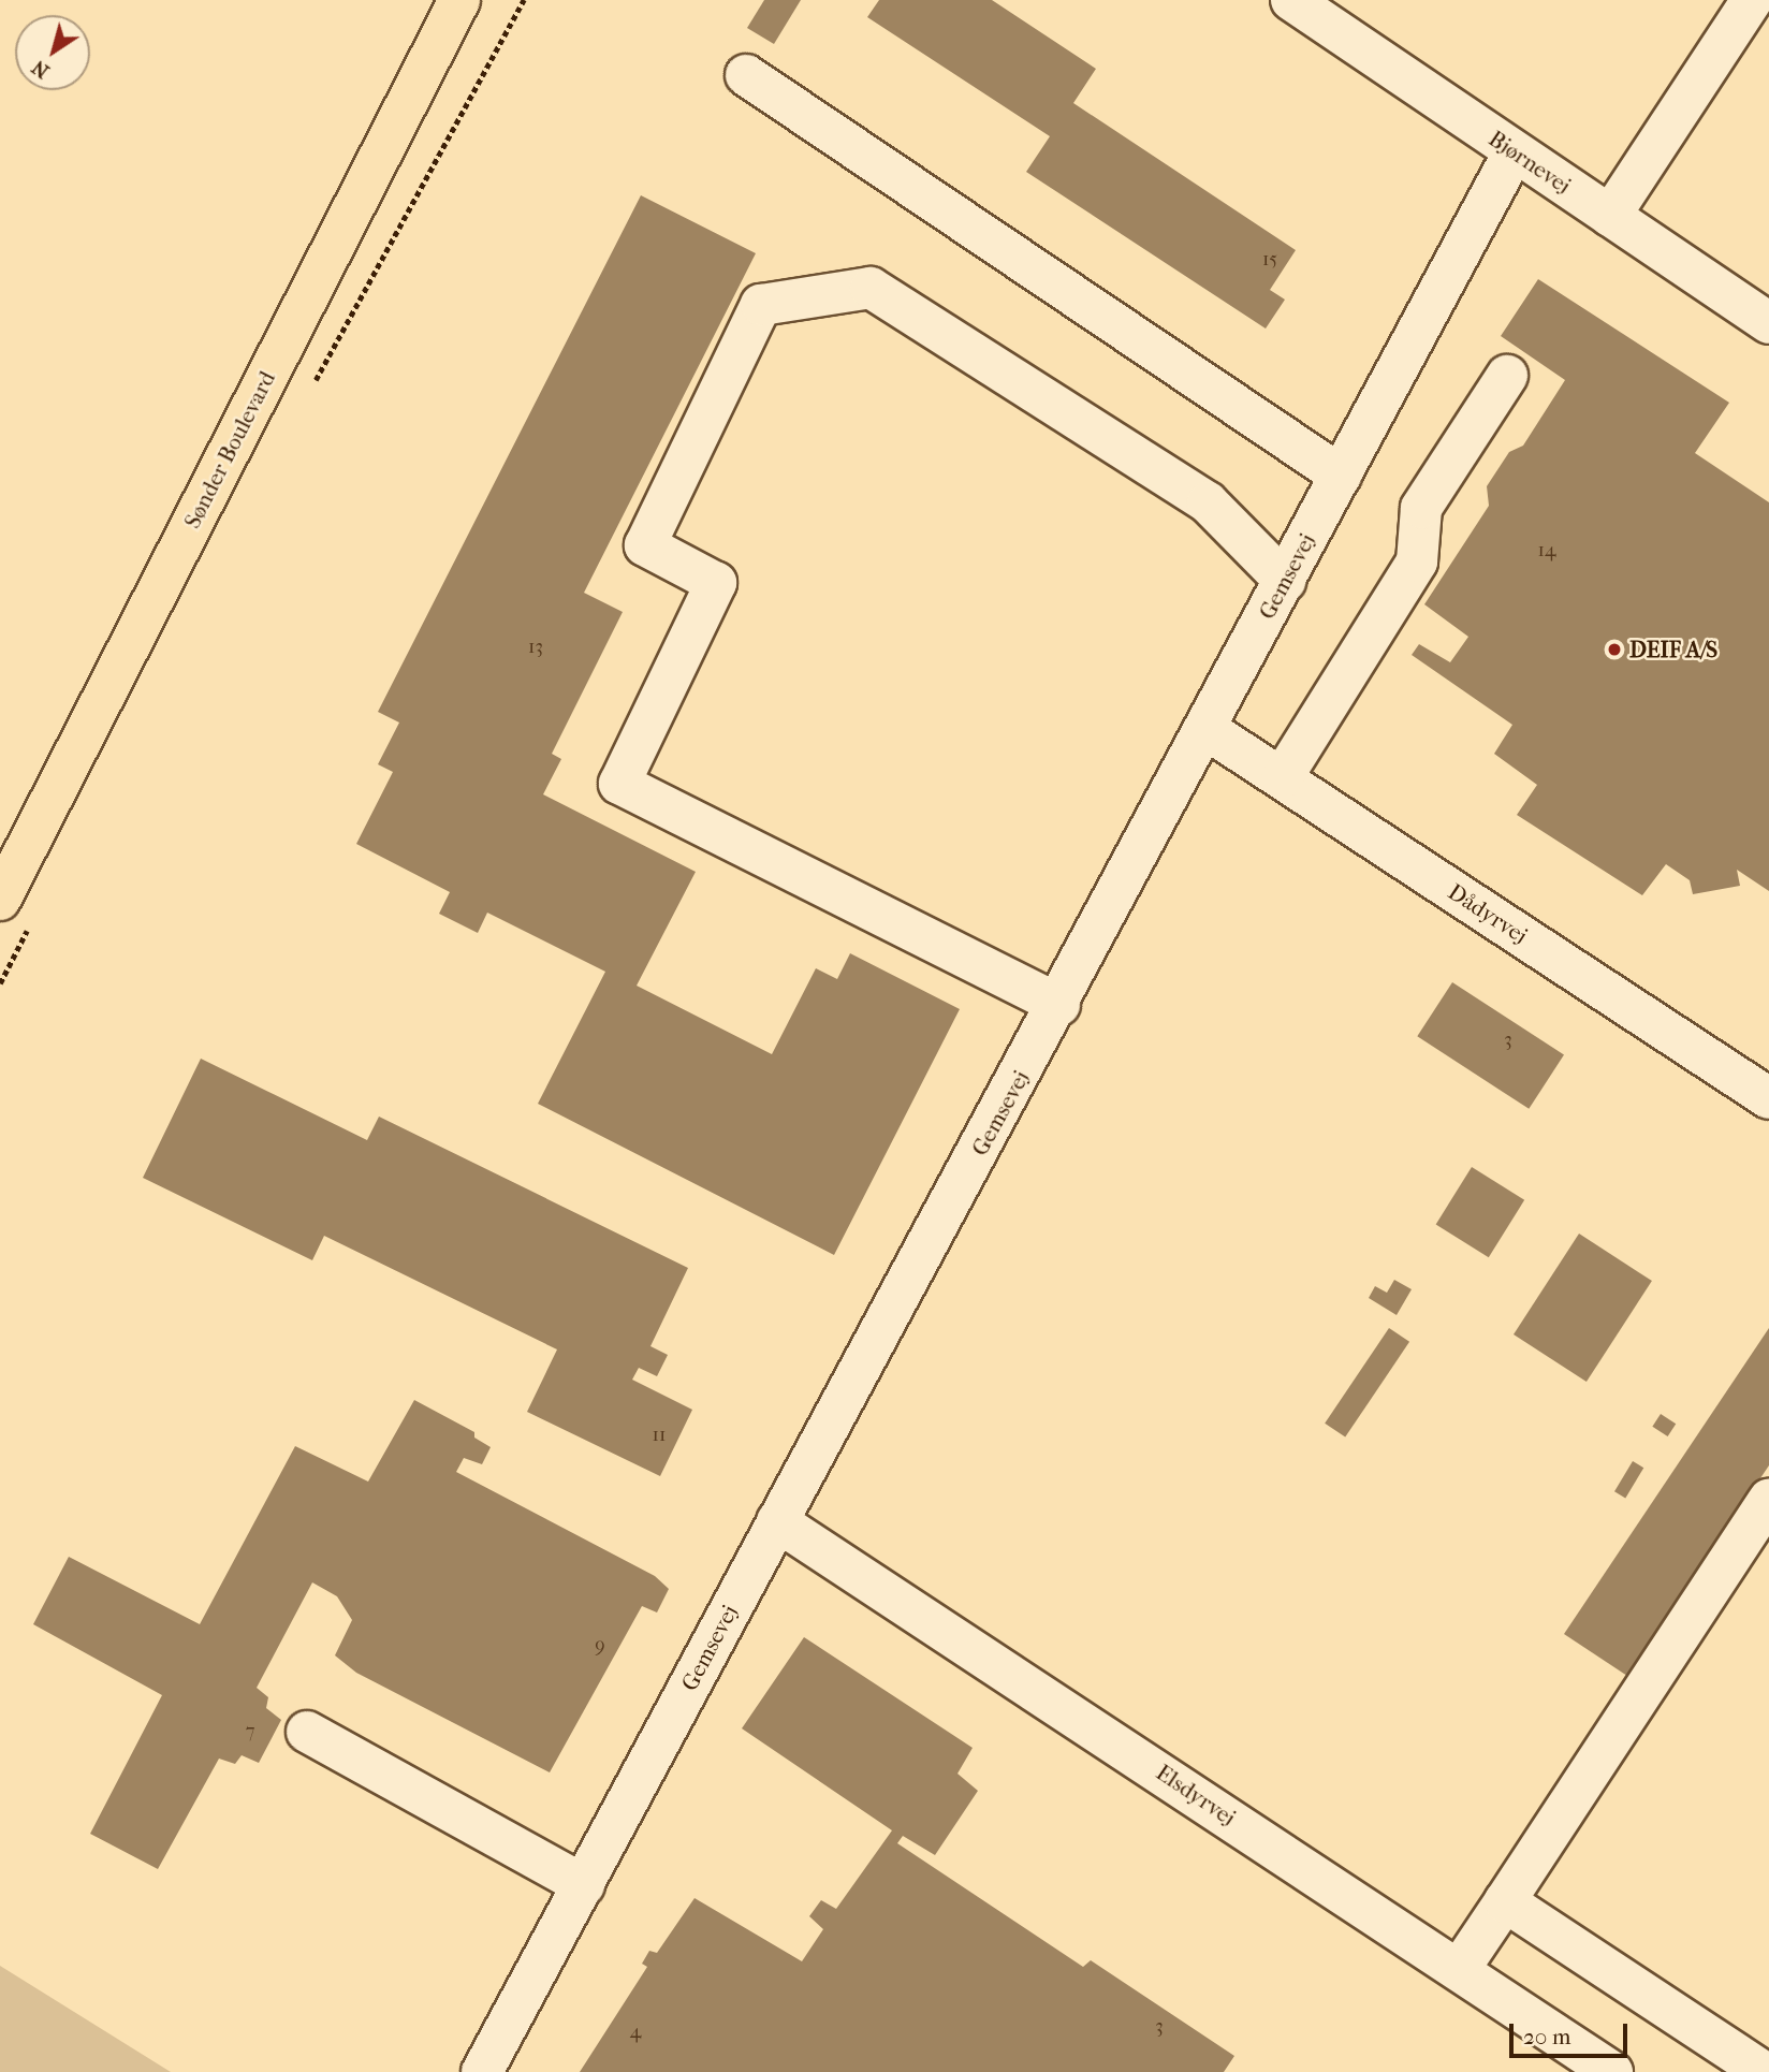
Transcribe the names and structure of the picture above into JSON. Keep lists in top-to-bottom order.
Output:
{
  "streets": {
    "main road": ["Sønder Boulevard"],
    "street": [
      "Bjørnevej",
      "Gemsevej",
      "Dådyrvej",
      "Elsdyrvej"
    ]
  },
  "crossings": [
    ["Bjørnevej", "Gemsevej"],
    ["Gemsevej", "Dådyrvej"],
    ["Gemsevej", "Elsdyrvej"]
  ],
  "places": ["DEIF A/S"],
  "house_numbers": [
    "15",
    "14",
    "13",
    "3",
    "11",
    "9",
    "7",
    "3",
    "4"
  ],
  "scale_bar": "20 m",
  "north": "bottom left"
}
